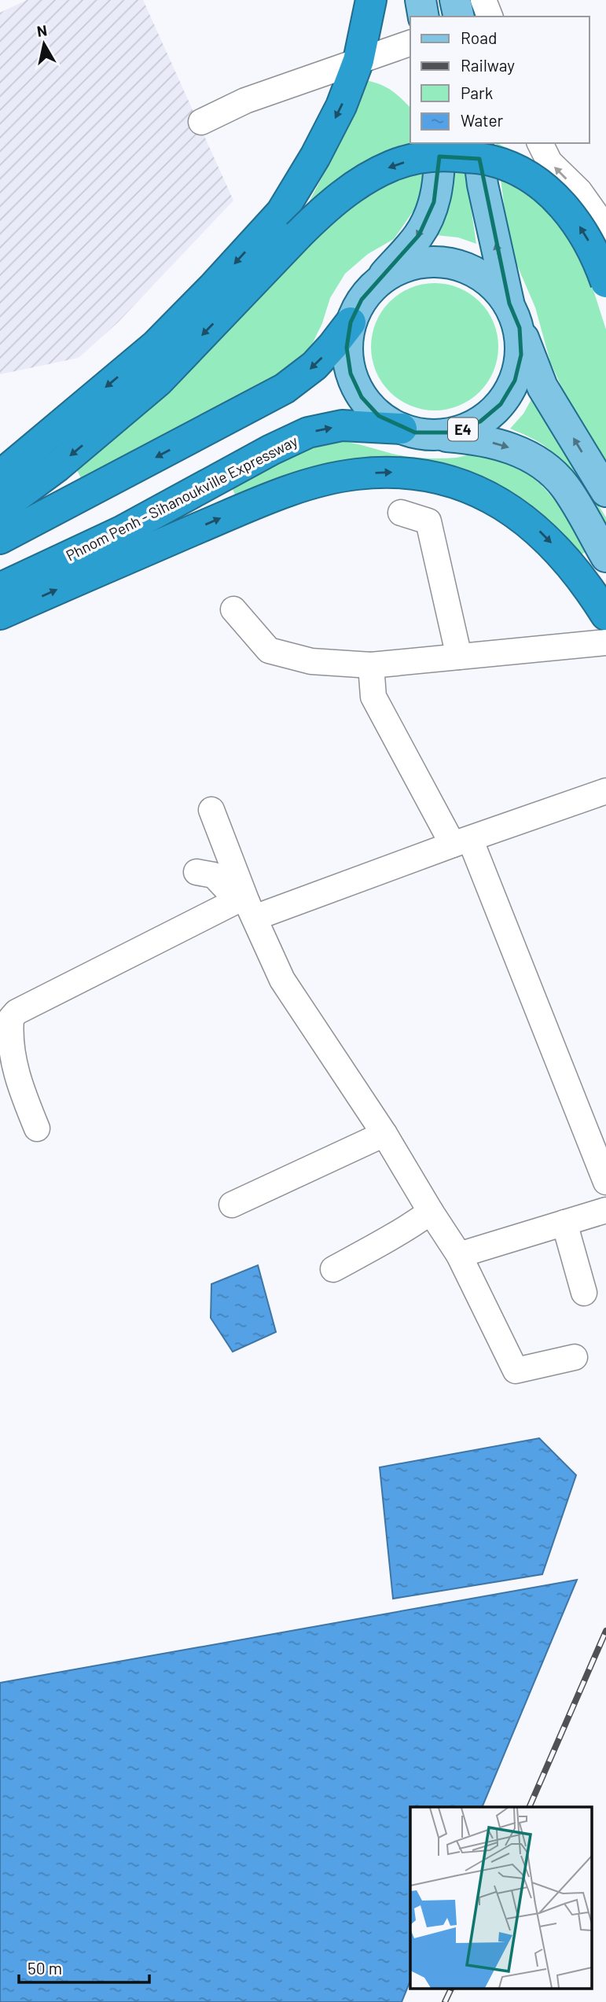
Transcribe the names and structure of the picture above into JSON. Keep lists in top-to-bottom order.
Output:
{
  "streets": {
    "highway": ["E4", "Phnom Penh - Sihanoukville Expressway"]
  },
  "crossings": [
    ["E4", "Phnom Penh - Sihanoukville Expressway"]
  ],
  "legend": [
    "Road",
    "Railway",
    "Park",
    "Water"
  ],
  "scale_bar": "50 m",
  "north": "top"
}
